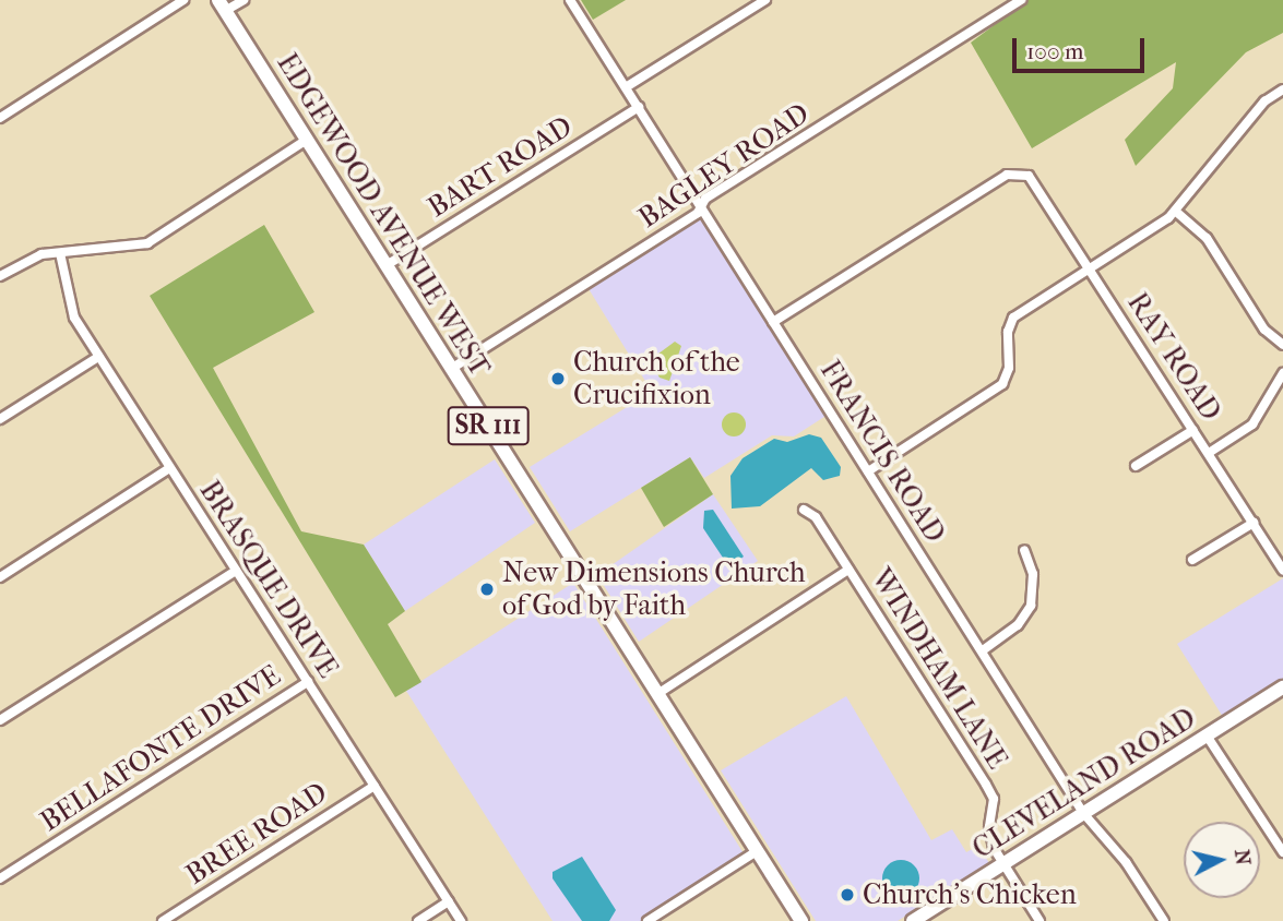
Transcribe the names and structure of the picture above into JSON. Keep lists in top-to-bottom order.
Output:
{
  "streets": {
    "main road": ["EDGEWOOD AVENUE WEST", "SR 111", "CLEVELAND ROAD"],
    "street": [
      "BAGLEY ROAD",
      "BART ROAD",
      "RAY ROAD",
      "FRANCIS ROAD",
      "BRASQUE DRIVE",
      "WINDHAM LANE",
      "BELLAFONTE DRIVE",
      "BREE ROAD"
    ]
  },
  "crossings": [
    ["BAGLEY ROAD", "EDGEWOOD AVENUE WEST"],
    ["BAGLEY ROAD", "FRANCIS ROAD"],
    ["BART ROAD", "EDGEWOOD AVENUE WEST"],
    ["BART ROAD", "FRANCIS ROAD"],
    ["RAY ROAD", "FRANCIS ROAD"],
    ["FRANCIS ROAD", "CLEVELAND ROAD"],
    ["BRASQUE DRIVE", "BELLAFONTE DRIVE"],
    ["BRASQUE DRIVE", "BREE ROAD"],
    ["WINDHAM LANE", "CLEVELAND ROAD"]
  ],
  "places": ["Church of the Crucifixion", "New Dimensions Church of God by Faith", "Church's Chicken"],
  "scale_bar": "100 m",
  "north": "right"
}
